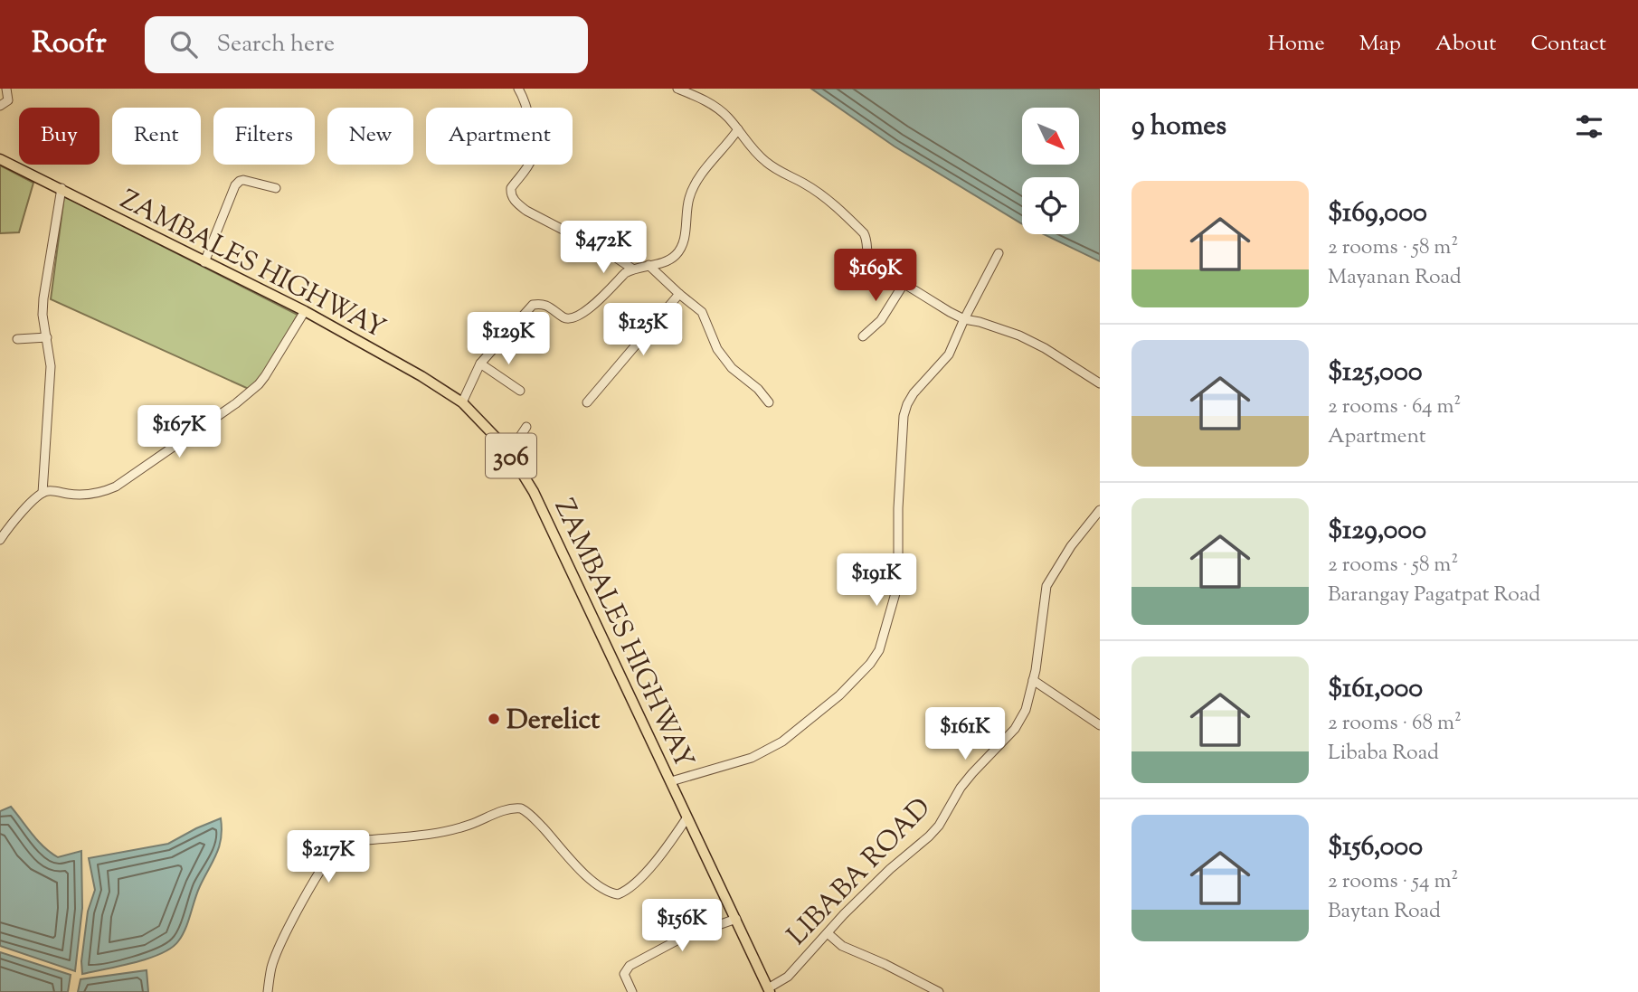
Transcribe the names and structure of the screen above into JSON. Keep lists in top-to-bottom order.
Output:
{
  "streets": {
    "main road": ["ZAMBALES HIGHWAY", "306"],
    "street": ["LIBABA ROAD"]
  },
  "crossings": [
    ["ZAMBALES HIGHWAY", "LIBABA ROAD"]
  ],
  "places": ["Derelict"],
  "north": "bottom right",
  "page": {
    "header": "Roofr",
    "search": "Search here",
    "nav": [
      "Home",
      "Map",
      "About",
      "Contact"
    ],
    "heading": "9 homes",
    "chip": [
      "Buy",
      "Rent",
      "Filters",
      "New",
      "Apartment"
    ],
    "list": [
      {
        "name": "$169,000",
        "note": "2 rooms · 58 m² · Mayanan Road"
      },
      {
        "name": "$125,000",
        "note": "2 rooms · 64 m² · Apartment"
      },
      {
        "name": "$129,000",
        "note": "2 rooms · 58 m² · Barangay Pagatpat Road"
      },
      {
        "name": "$161,000",
        "note": "2 rooms · 68 m² · Libaba Road"
      },
      {
        "name": "$156,000",
        "note": "2 rooms · 54 m² · Baytan Road"
      }
    ],
    "price": [
      "$472K",
      "$169K",
      "$125K",
      "$129K",
      "$167K",
      "$191K",
      "$161K",
      "$217K",
      "$156K"
    ]
  }
}
